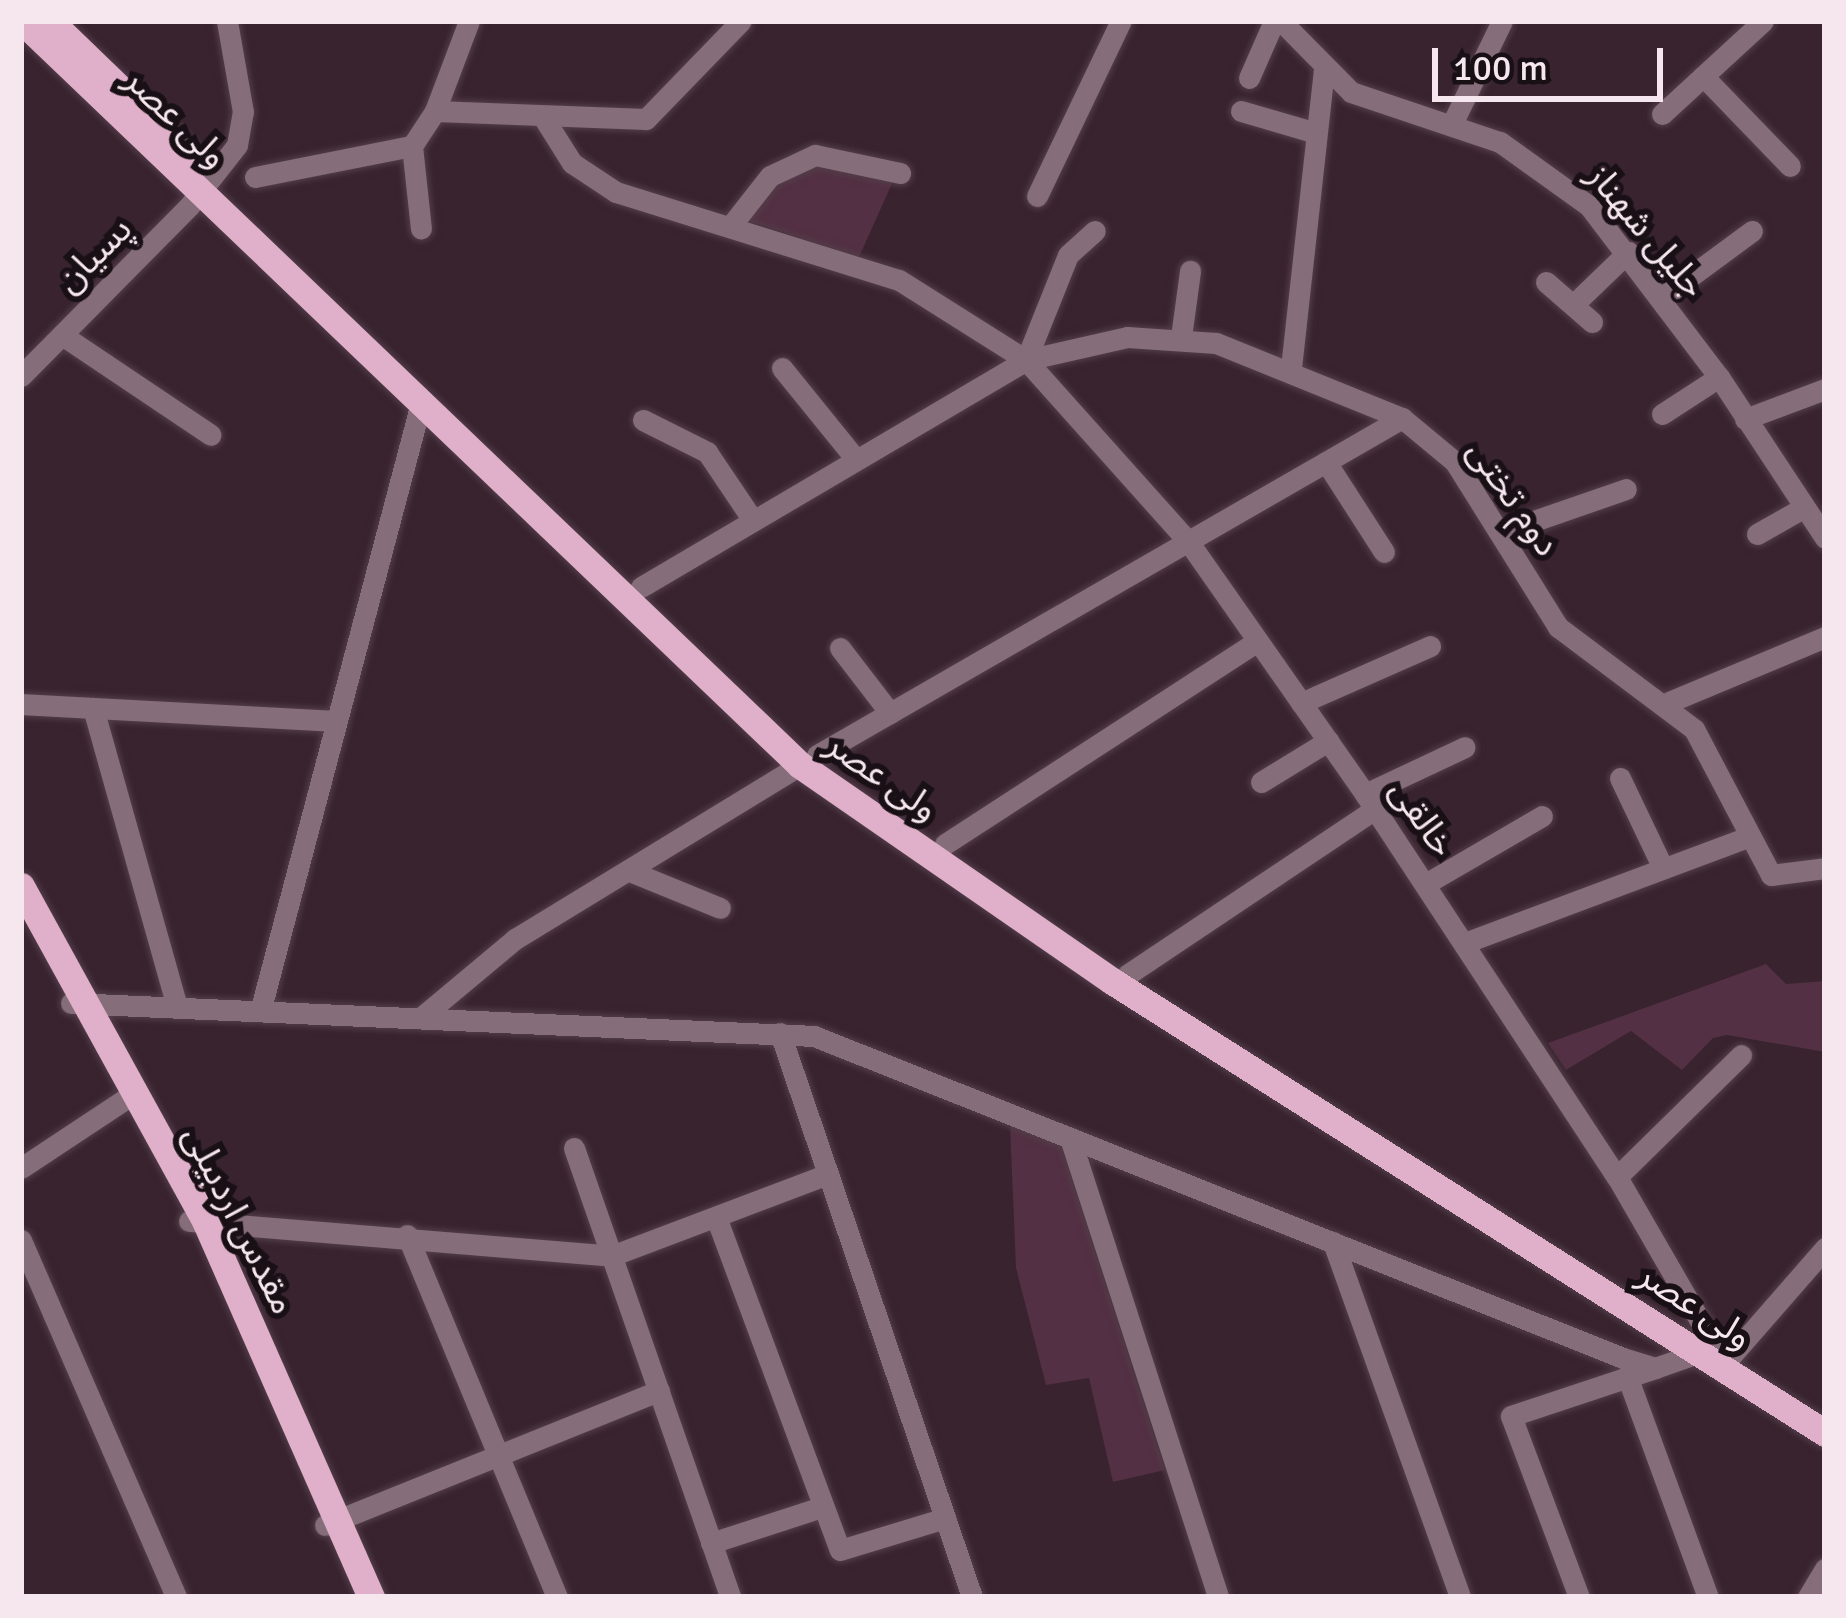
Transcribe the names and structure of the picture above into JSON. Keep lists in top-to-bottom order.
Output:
{
  "streets": {
    "main road": ["ولی عصر", "مقدس اردبیلی"],
    "street": [
      "جلیل شهناز",
      "پسیان",
      "دوم تختی",
      "خالقی"
    ]
  },
  "crossings": [
    ["ولی عصر", "پسیان"],
    ["ولی عصر", "دوم تختی"],
    ["ولی عصر", "خالقی"],
    ["دوم تختی", "خالقی"]
  ],
  "scale_bar": "100 m"
}
